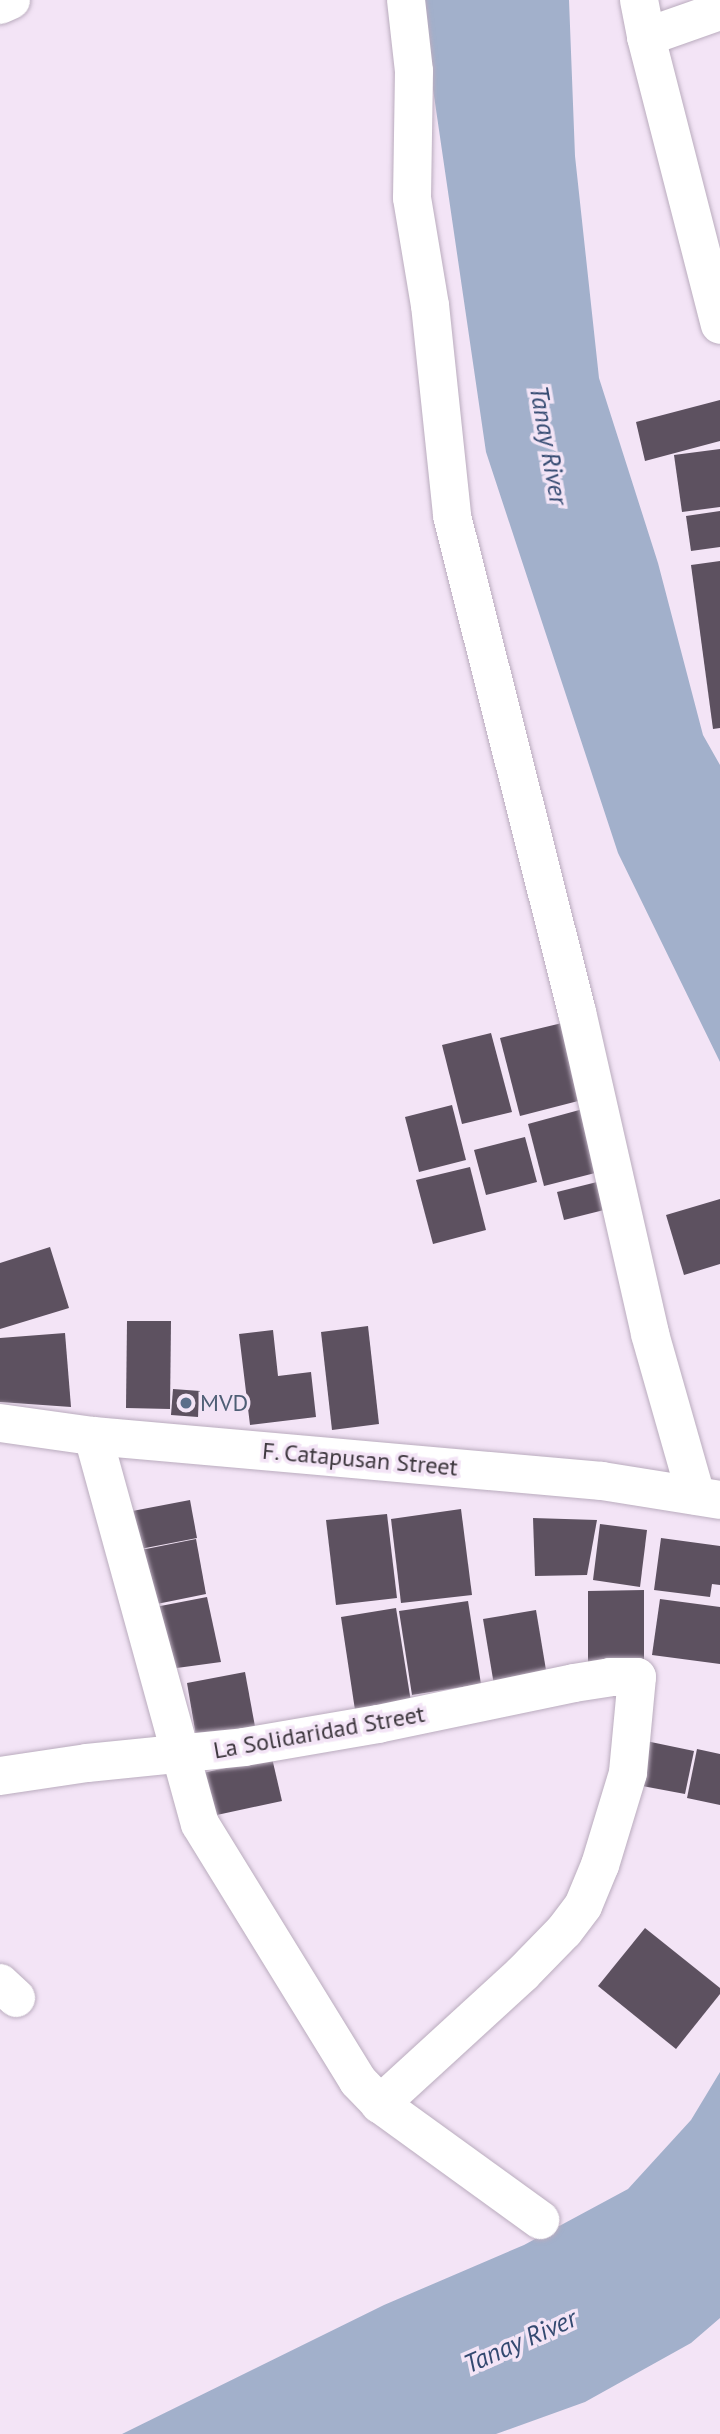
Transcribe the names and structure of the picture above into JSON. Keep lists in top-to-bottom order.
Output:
{
  "streets": {
    "street": ["F. Catapusan Street", "La Solidaridad Street"]
  },
  "water": ["Tanay River"],
  "places": ["MVD"]
}
